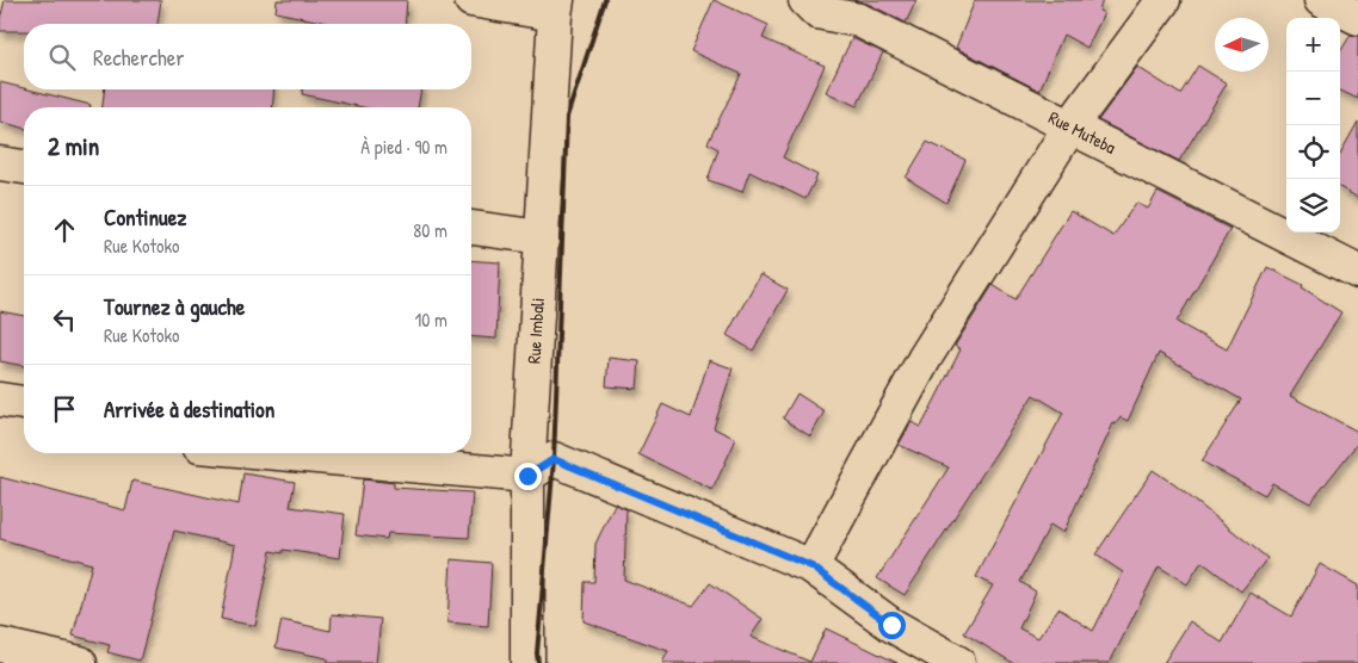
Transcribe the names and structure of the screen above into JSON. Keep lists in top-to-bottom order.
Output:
{
  "streets": {
    "street": ["Rue Muteba", "Rue Imbali"]
  },
  "north": "left",
  "page": {
    "map_buttons": ["+", "−"],
    "search": "Rechercher",
    "heading": ["2 min", "À pied · 90 m"],
    "list": [
      ["Continuez", "Rue Kotoko", "80 m"],
      ["Tournez à gauche", "Rue Kotoko", "10 m"],
      "Arrivée à destination"
    ]
  }
}
